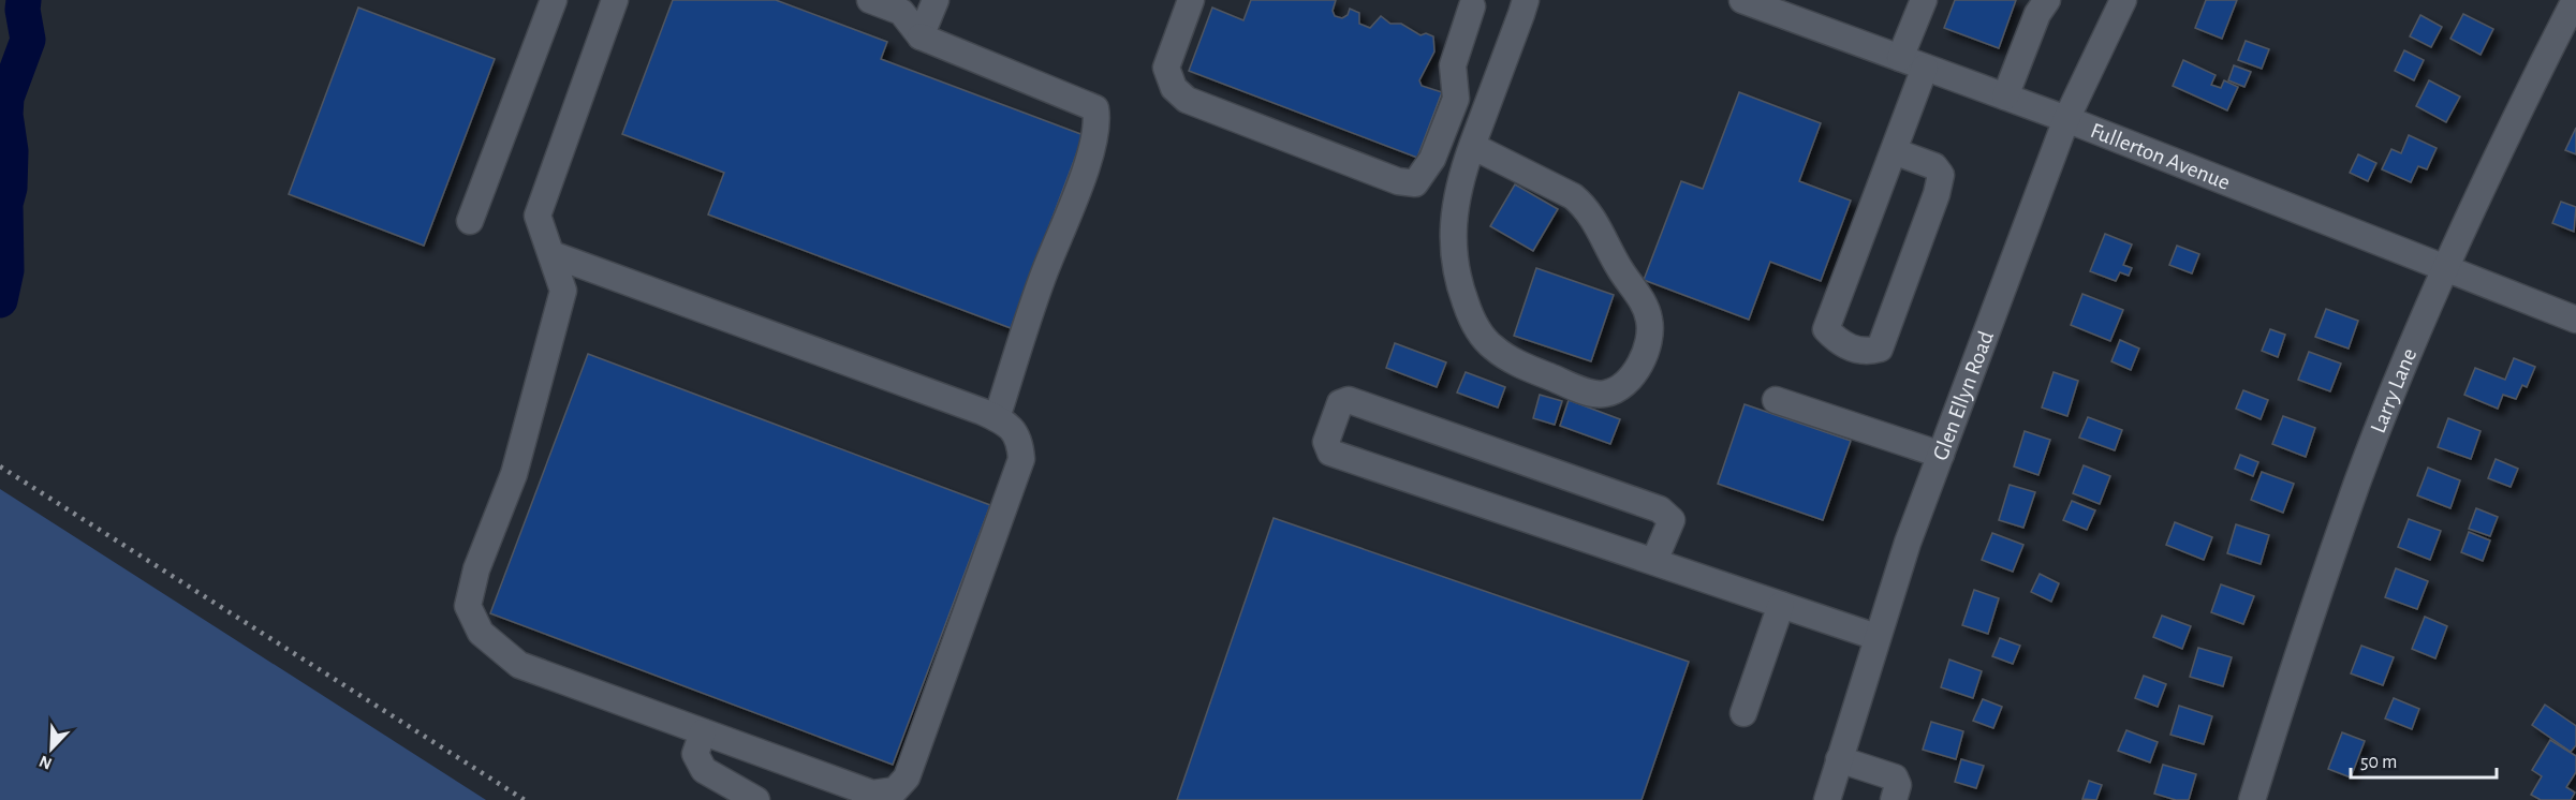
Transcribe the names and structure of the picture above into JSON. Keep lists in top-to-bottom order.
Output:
{
  "streets": {
    "street": ["Fullerton Avenue", "Larry Lane", "Glen Ellyn Road"]
  },
  "crossings": [
    ["Fullerton Avenue", "Larry Lane"],
    ["Fullerton Avenue", "Glen Ellyn Road"]
  ],
  "scale_bar": "50 m",
  "north": "bottom left"
}
